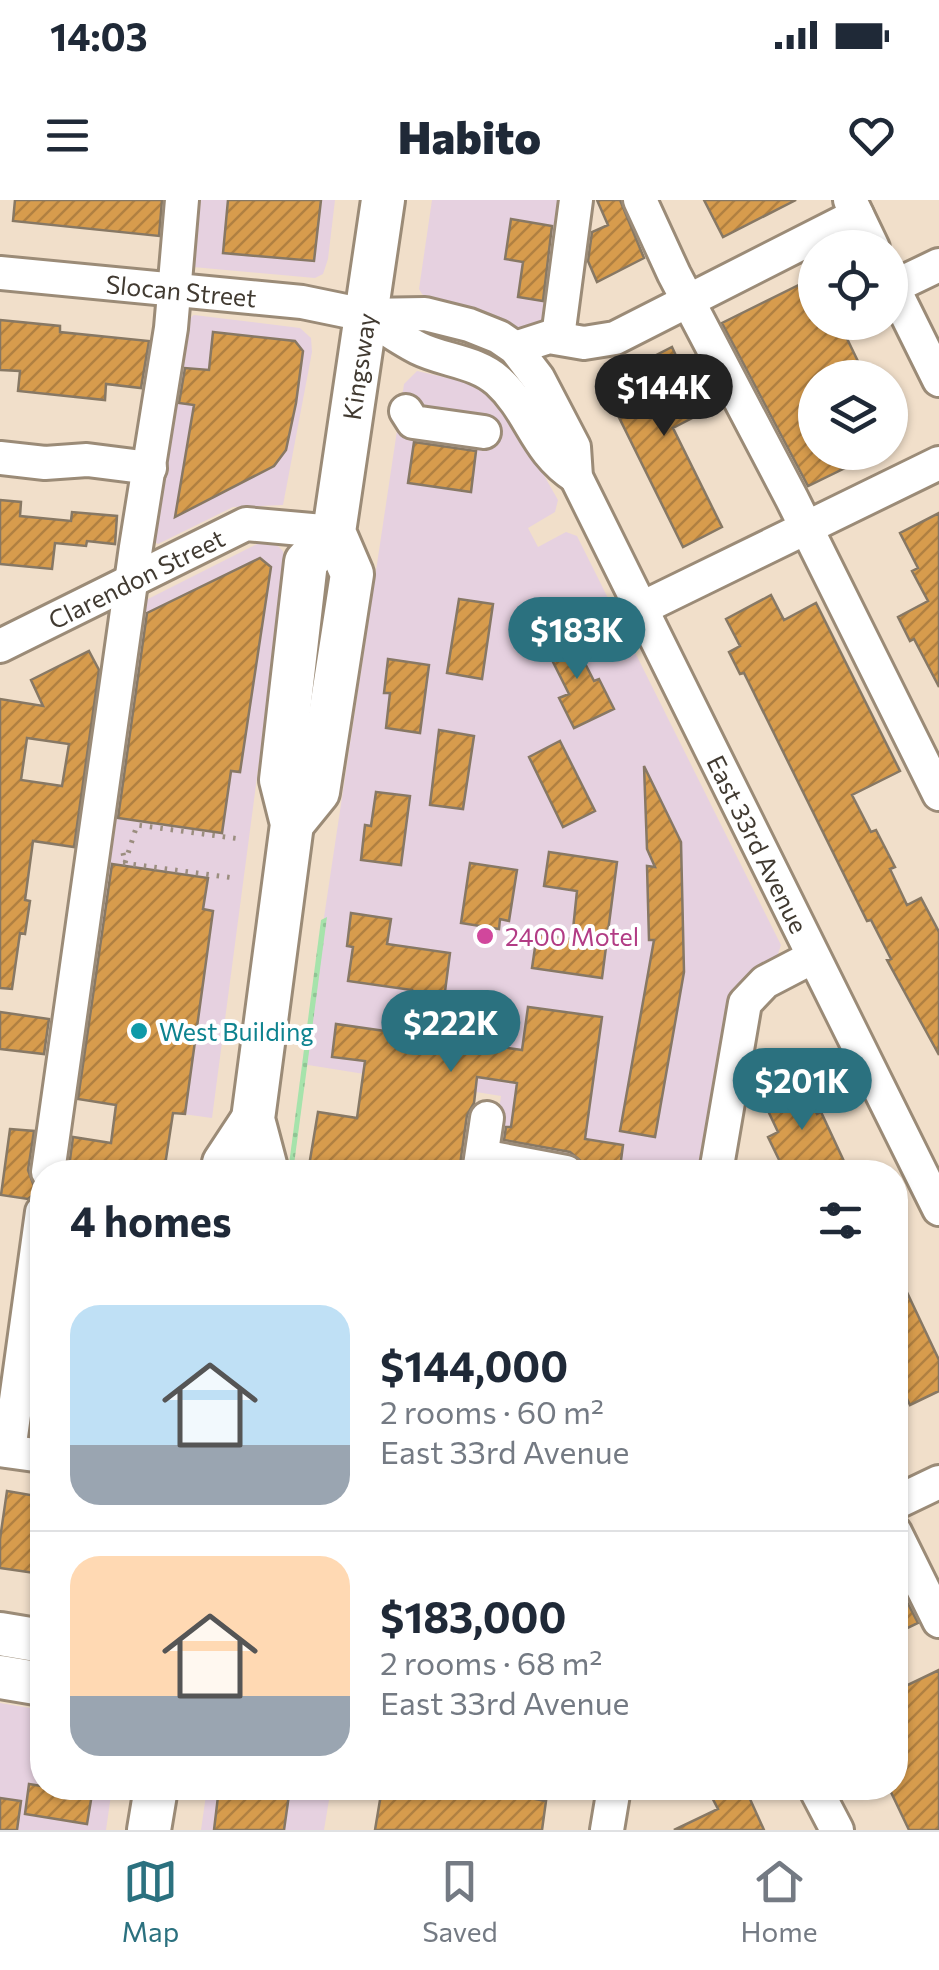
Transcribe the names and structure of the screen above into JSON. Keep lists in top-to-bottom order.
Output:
{
  "streets": {
    "main road": ["Kingsway"],
    "street": ["Slocan Street", "Clarendon Street", "East 33rd Avenue"]
  },
  "crossings": [
    ["Slocan Street", "Kingsway"],
    ["Slocan Street", "East 33rd Avenue"],
    ["Kingsway", "Clarendon Street"]
  ],
  "places": ["2400 Motel", "West Building"],
  "page": {
    "status": "14:03",
    "header": "Habito",
    "price": [
      "$144K",
      "$183K",
      "$222K",
      "$201K"
    ],
    "heading": "4 homes",
    "list": [
      {
        "name": "$144,000",
        "note": "2 rooms · 60 m² · East 33rd Avenue"
      },
      {
        "name": "$183,000",
        "note": "2 rooms · 68 m² · East 33rd Avenue"
      }
    ],
    "tabs": ["Map", "Saved", "Home"]
  }
}
